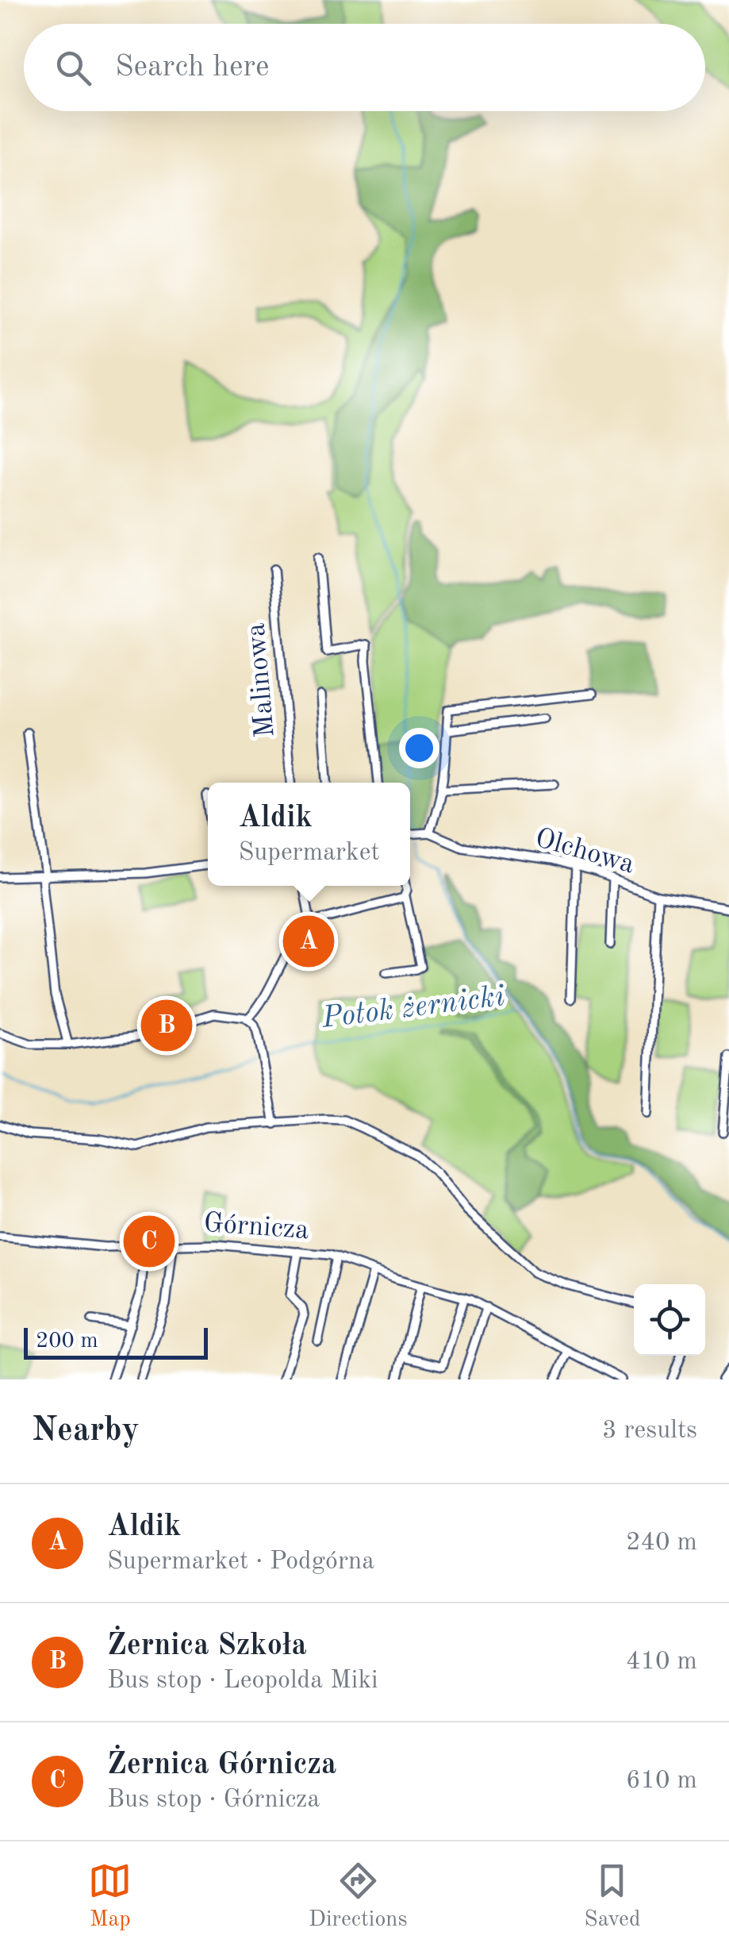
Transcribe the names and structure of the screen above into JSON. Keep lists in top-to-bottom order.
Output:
{
  "streets": {
    "street": ["Malinowa", "Olchowa", "Górnicza"]
  },
  "water": ["Potok żernicki"],
  "scale_bar": "200 m",
  "page": {
    "search": "Search here",
    "popup": ["Aldik", "Supermarket"],
    "pins": ["A", "B", "C"],
    "scale": "200 m",
    "heading": ["Nearby", "3 results"],
    "list": [
      {
        "mark": "A",
        "name": "Aldik",
        "note": "Supermarket · Podgórna",
        "value": "240 m"
      },
      {
        "mark": "B",
        "name": "Żernica Szkoła",
        "note": "Bus stop · Leopolda Miki",
        "value": "410 m"
      },
      {
        "mark": "C",
        "name": "Żernica Górnicza",
        "note": "Bus stop · Górnicza",
        "value": "610 m"
      }
    ],
    "nav": ["Map", "Directions", "Saved"]
  }
}
